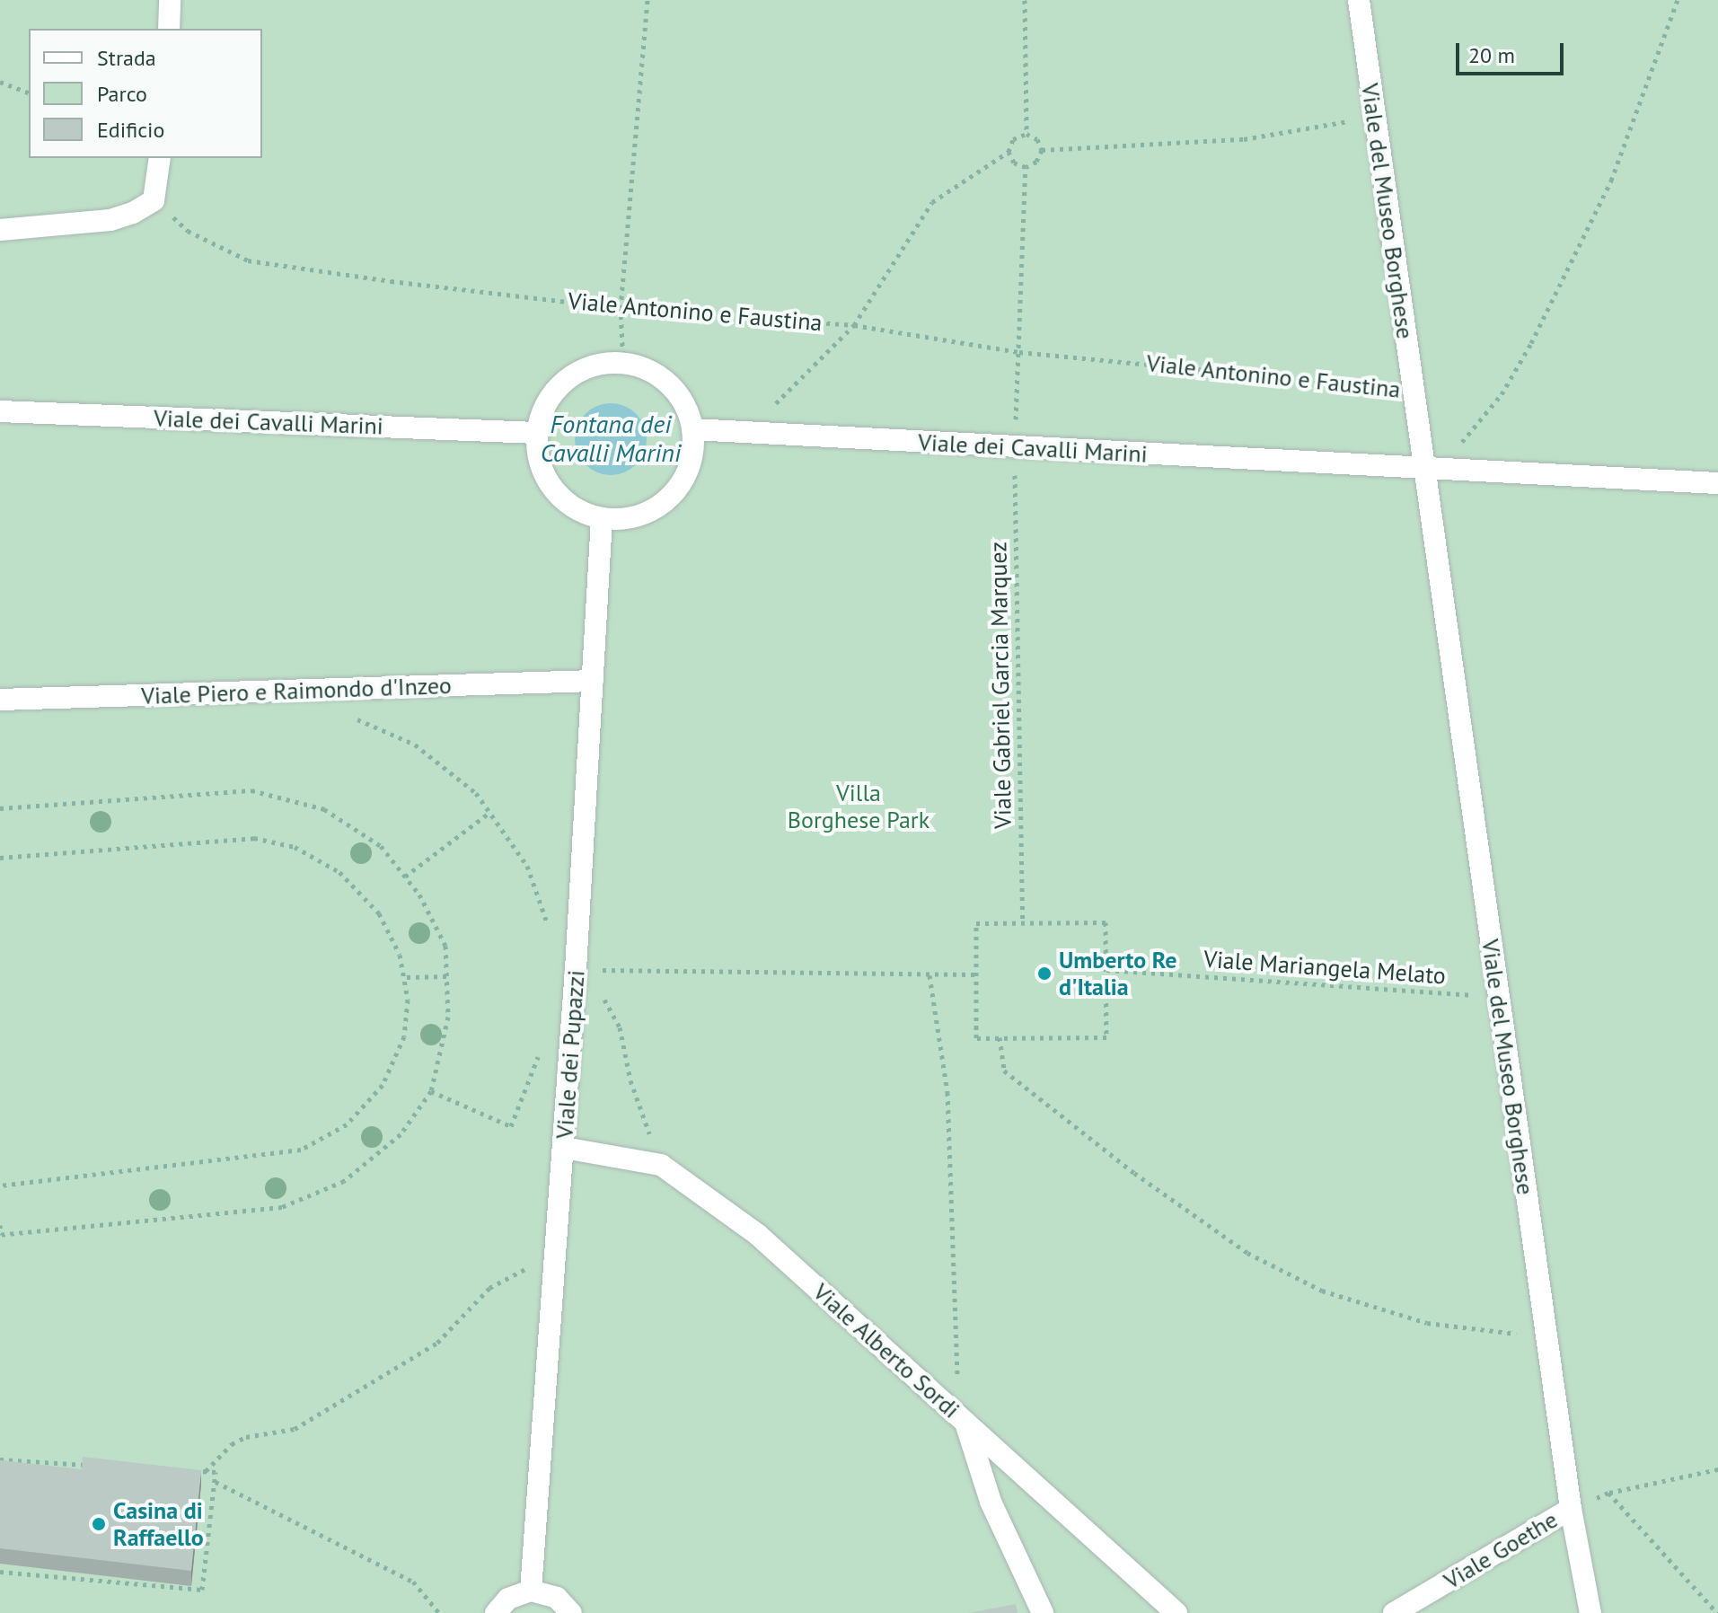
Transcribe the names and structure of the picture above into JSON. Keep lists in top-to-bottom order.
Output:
{
  "streets": {
    "street": [
      "Viale del Museo Borghese",
      "Viale dei Cavalli Marini",
      "Viale Piero e Raimondo d'Inzeo",
      "Viale dei Pupazzi",
      "Viale Alberto Sordi",
      "Viale Goethe"
    ],
    "path": ["Viale Antonino e Faustina", "Viale Gabriel Garcia Marquez", "Viale Mariangela Melato"]
  },
  "crossings": [
    ["Viale del Museo Borghese", "Viale Antonino e Faustina"],
    ["Viale del Museo Borghese", "Viale dei Cavalli Marini"],
    ["Viale del Museo Borghese", "Viale Mariangela Melato"],
    ["Viale del Museo Borghese", "Viale Goethe"],
    ["Viale Antonino e Faustina", "Viale Gabriel Garcia Marquez"],
    ["Viale dei Cavalli Marini", "Viale Gabriel Garcia Marquez"],
    ["Viale dei Cavalli Marini", "Viale dei Pupazzi"],
    ["Viale Piero e Raimondo d'Inzeo", "Viale dei Pupazzi"],
    ["Viale dei Pupazzi", "Viale Alberto Sordi"]
  ],
  "water": ["Fontana dei Cavalli Marini"],
  "parks": ["Villa Borghese Park"],
  "places": ["Umberto Re d'Italia", "Casina di Raffaello"],
  "legend": ["Strada", "Parco", "Edificio"],
  "scale_bar": "20 m"
}
